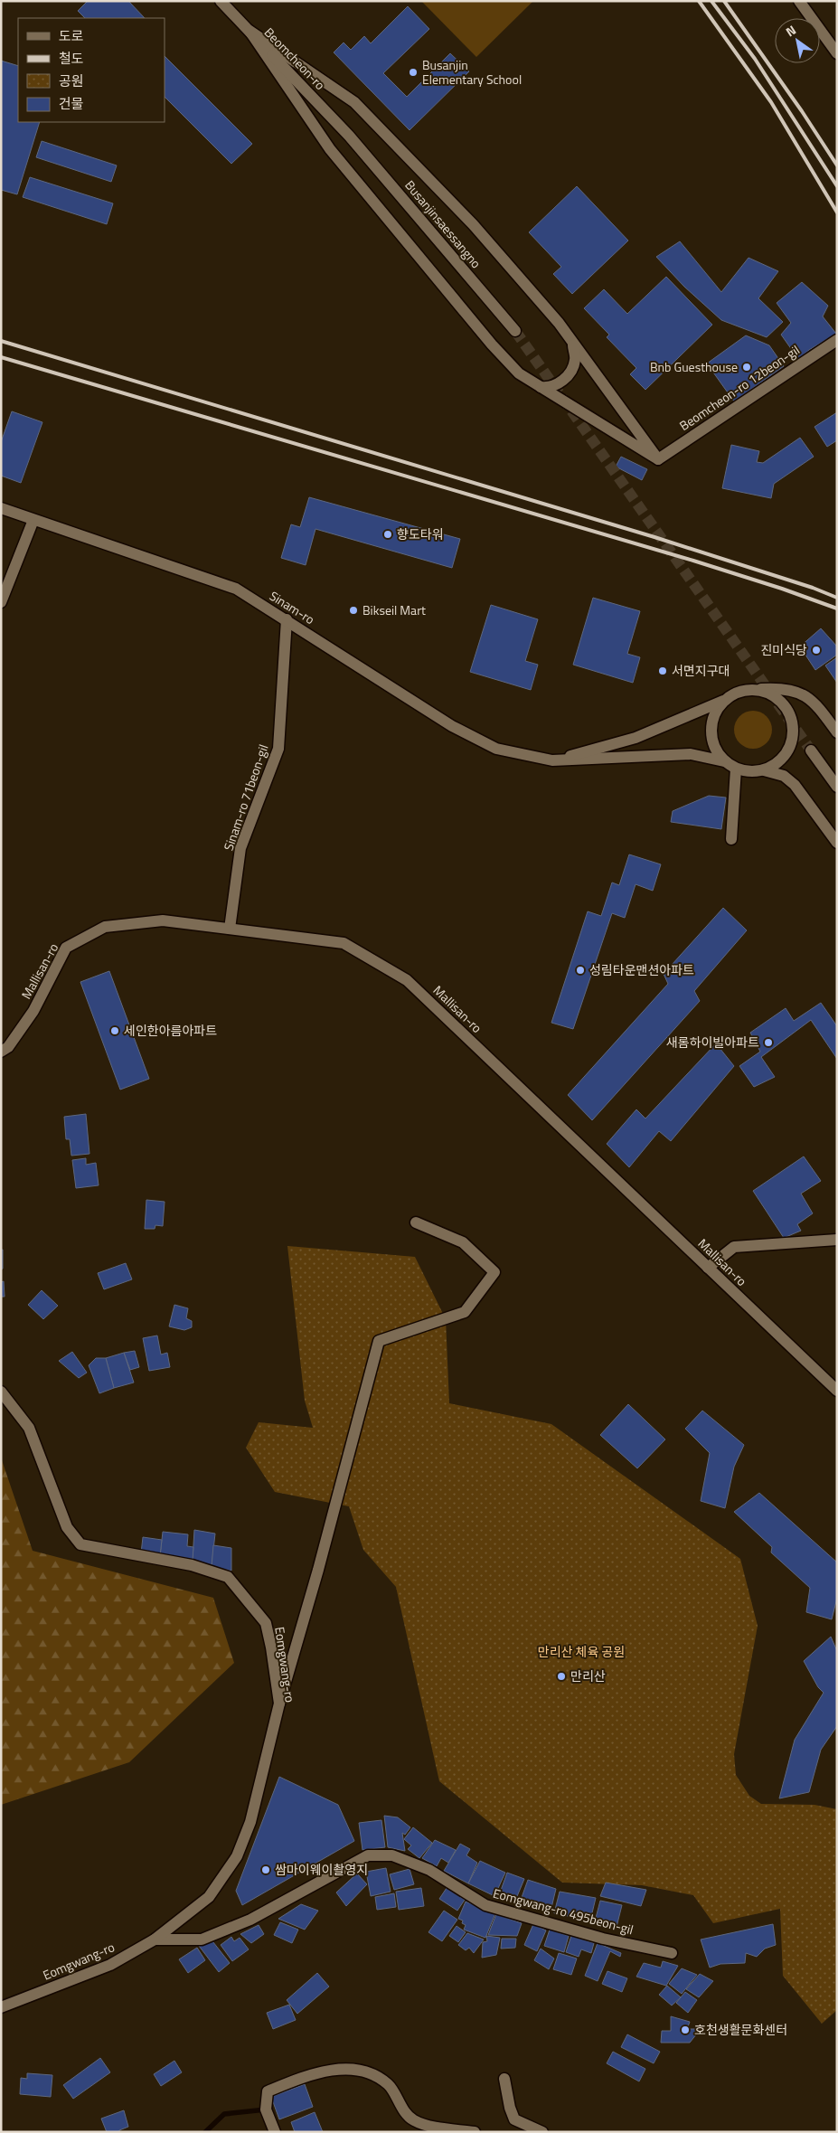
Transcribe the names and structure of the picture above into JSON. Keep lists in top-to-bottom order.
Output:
{
  "streets": {
    "main road": [
      "Beomcheon-ro",
      "Beomcheon-ro 12beon-gil",
      "Sinam-ro",
      "Sinam-ro 71beon-gil",
      "Mallisan-ro",
      "Eomgwang-ro",
      "Eomgwang-ro 495beon-gil"
    ]
  },
  "crossings": [
    ["Sinam-ro", "Sinam-ro 71beon-gil"],
    ["Sinam-ro 71beon-gil", "Mallisan-ro"],
    ["Eomgwang-ro", "Eomgwang-ro 495beon-gil"]
  ],
  "parks": ["만리산 체육 공원"],
  "places": [
    "Busanjin Elementary School",
    "Bnb Guesthouse",
    "향도타워",
    "Bikseil Mart",
    "진미식당",
    "서면지구대",
    "성림타운맨션아파트",
    "세인한아름아파트",
    "새롬하이빌아파트",
    "만리산",
    "쌈마이웨이촬영지",
    "호천생활문화센터"
  ],
  "legend": [
    "도로",
    "철도",
    "공원",
    "건물"
  ],
  "north": "top left"
}
